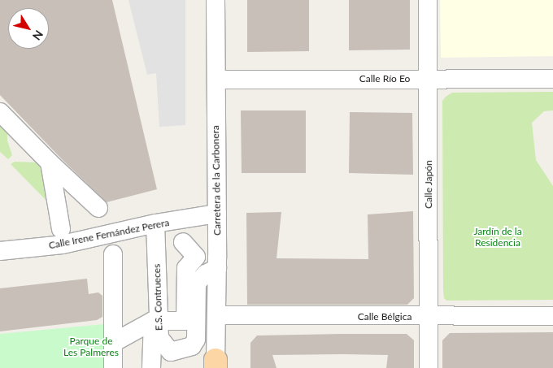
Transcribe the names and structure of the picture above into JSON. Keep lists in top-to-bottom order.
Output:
{
  "streets": {
    "street": [
      "Calle Río Eo",
      "Carretera de la Carbonera",
      "Calle Japón",
      "Calle Irene Fernández Perera",
      "E.S. Contrueces",
      "Calle Bélgica"
    ]
  },
  "crossings": [
    ["Calle Río Eo", "Carretera de la Carbonera"],
    ["Calle Río Eo", "Calle Japón"],
    ["Carretera de la Carbonera", "Calle Irene Fernández Perera"],
    ["Carretera de la Carbonera", "E.S. Contrueces"],
    ["Carretera de la Carbonera", "Calle Bélgica"],
    ["Calle Japón", "Calle Bélgica"],
    ["Calle Irene Fernández Perera", "E.S. Contrueces"]
  ],
  "parks": ["Jardín de la Residencia", "Parque de Les Palmeres"],
  "north": "bottom right"
}
